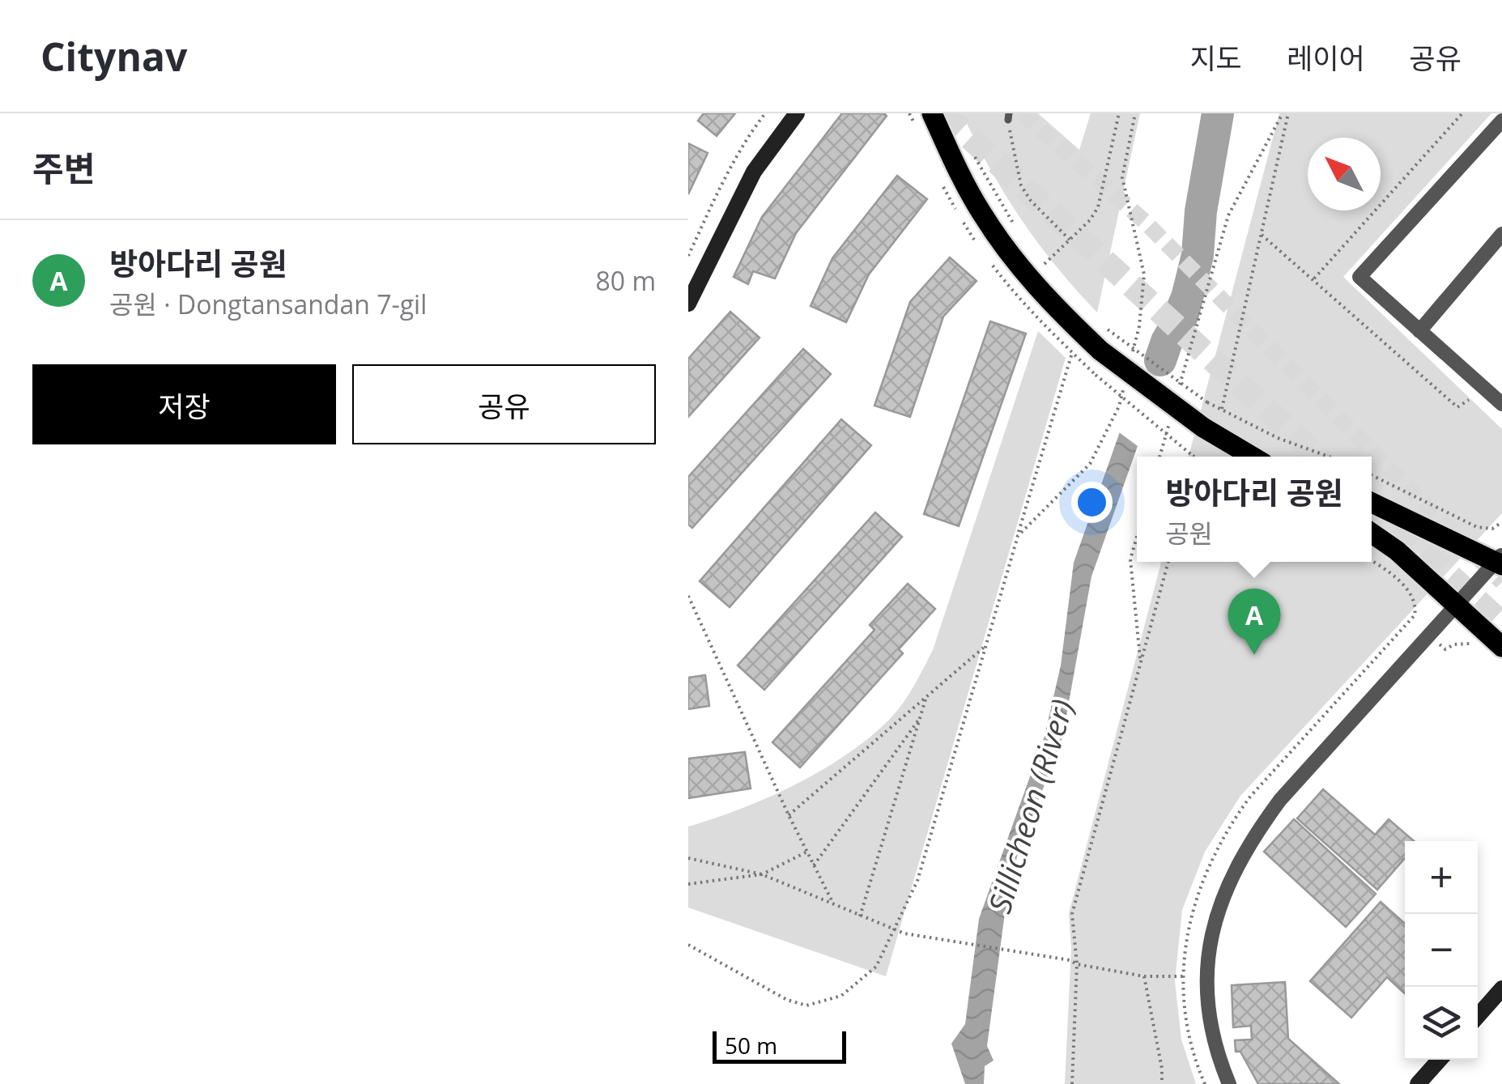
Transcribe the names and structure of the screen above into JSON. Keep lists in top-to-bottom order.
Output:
{
  "water": ["Sillicheon (River)"],
  "scale_bar": "50 m",
  "north": "top left",
  "page": {
    "header": "Citynav",
    "nav": ["지도", "레이어", "공유"],
    "heading": "주변",
    "list": [
      {
        "mark": "A",
        "name": "방아다리 공원",
        "note": "공원 · Dongtansandan 7-gil",
        "value": "80 m"
      }
    ],
    "buttons": ["저장", "공유"],
    "popup": ["방아다리 공원", "공원"],
    "pins": "A",
    "map_buttons": ["+", "−"],
    "scale": "50 m"
  }
}
